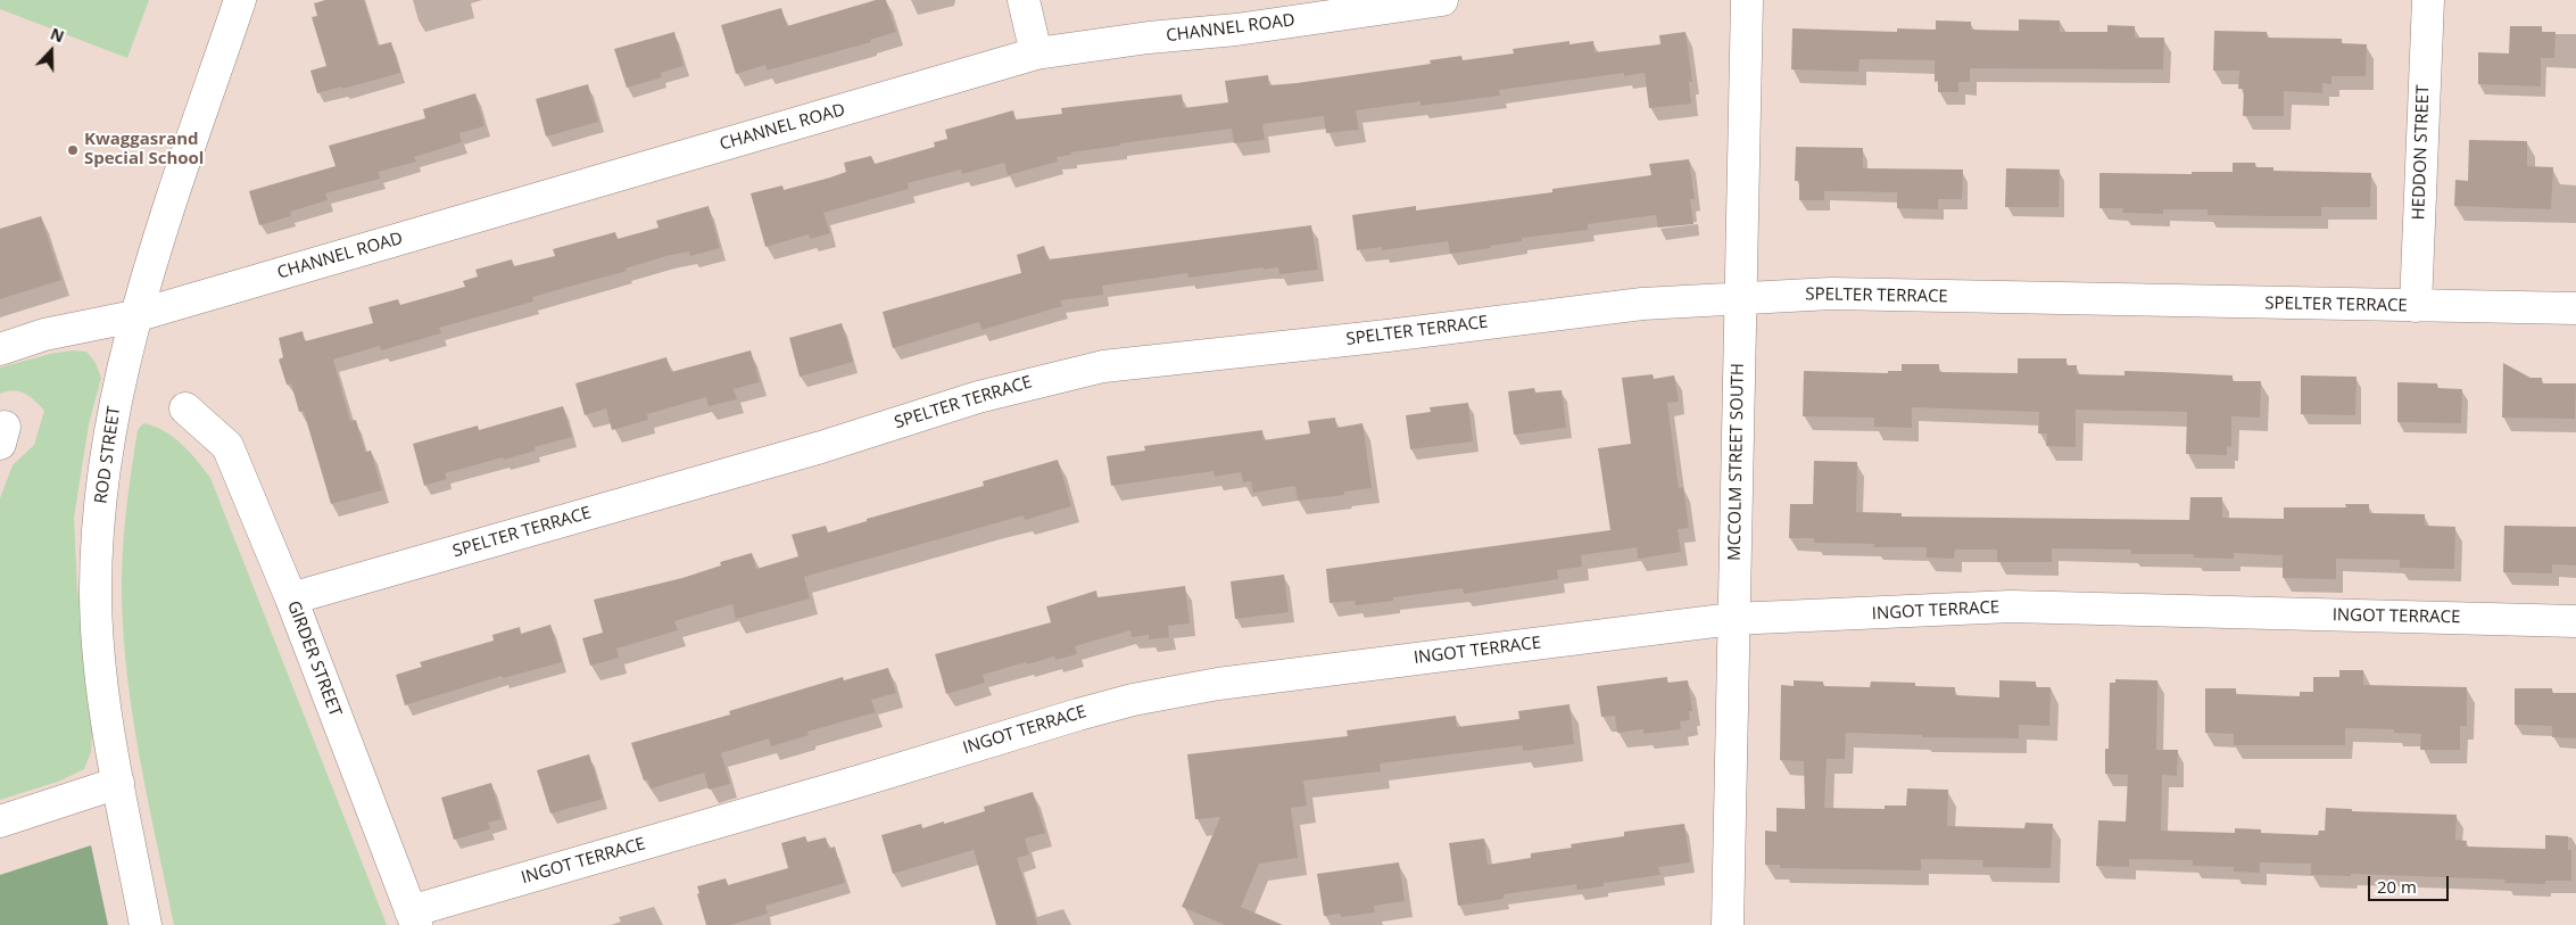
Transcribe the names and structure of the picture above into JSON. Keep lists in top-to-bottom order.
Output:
{
  "streets": {
    "street": [
      "CHANNEL ROAD",
      "HEDDON STREET",
      "SPELTER TERRACE",
      "ROD STREET",
      "MCCOLM STREET SOUTH",
      "INGOT TERRACE",
      "GIRDER STREET"
    ]
  },
  "crossings": [
    ["CHANNEL ROAD", "ROD STREET"],
    ["HEDDON STREET", "SPELTER TERRACE"],
    ["SPELTER TERRACE", "MCCOLM STREET SOUTH"],
    ["SPELTER TERRACE", "GIRDER STREET"],
    ["MCCOLM STREET SOUTH", "INGOT TERRACE"],
    ["INGOT TERRACE", "GIRDER STREET"]
  ],
  "places": ["Kwaggasrand Special School"],
  "scale_bar": "20 m",
  "north": "top"
}
